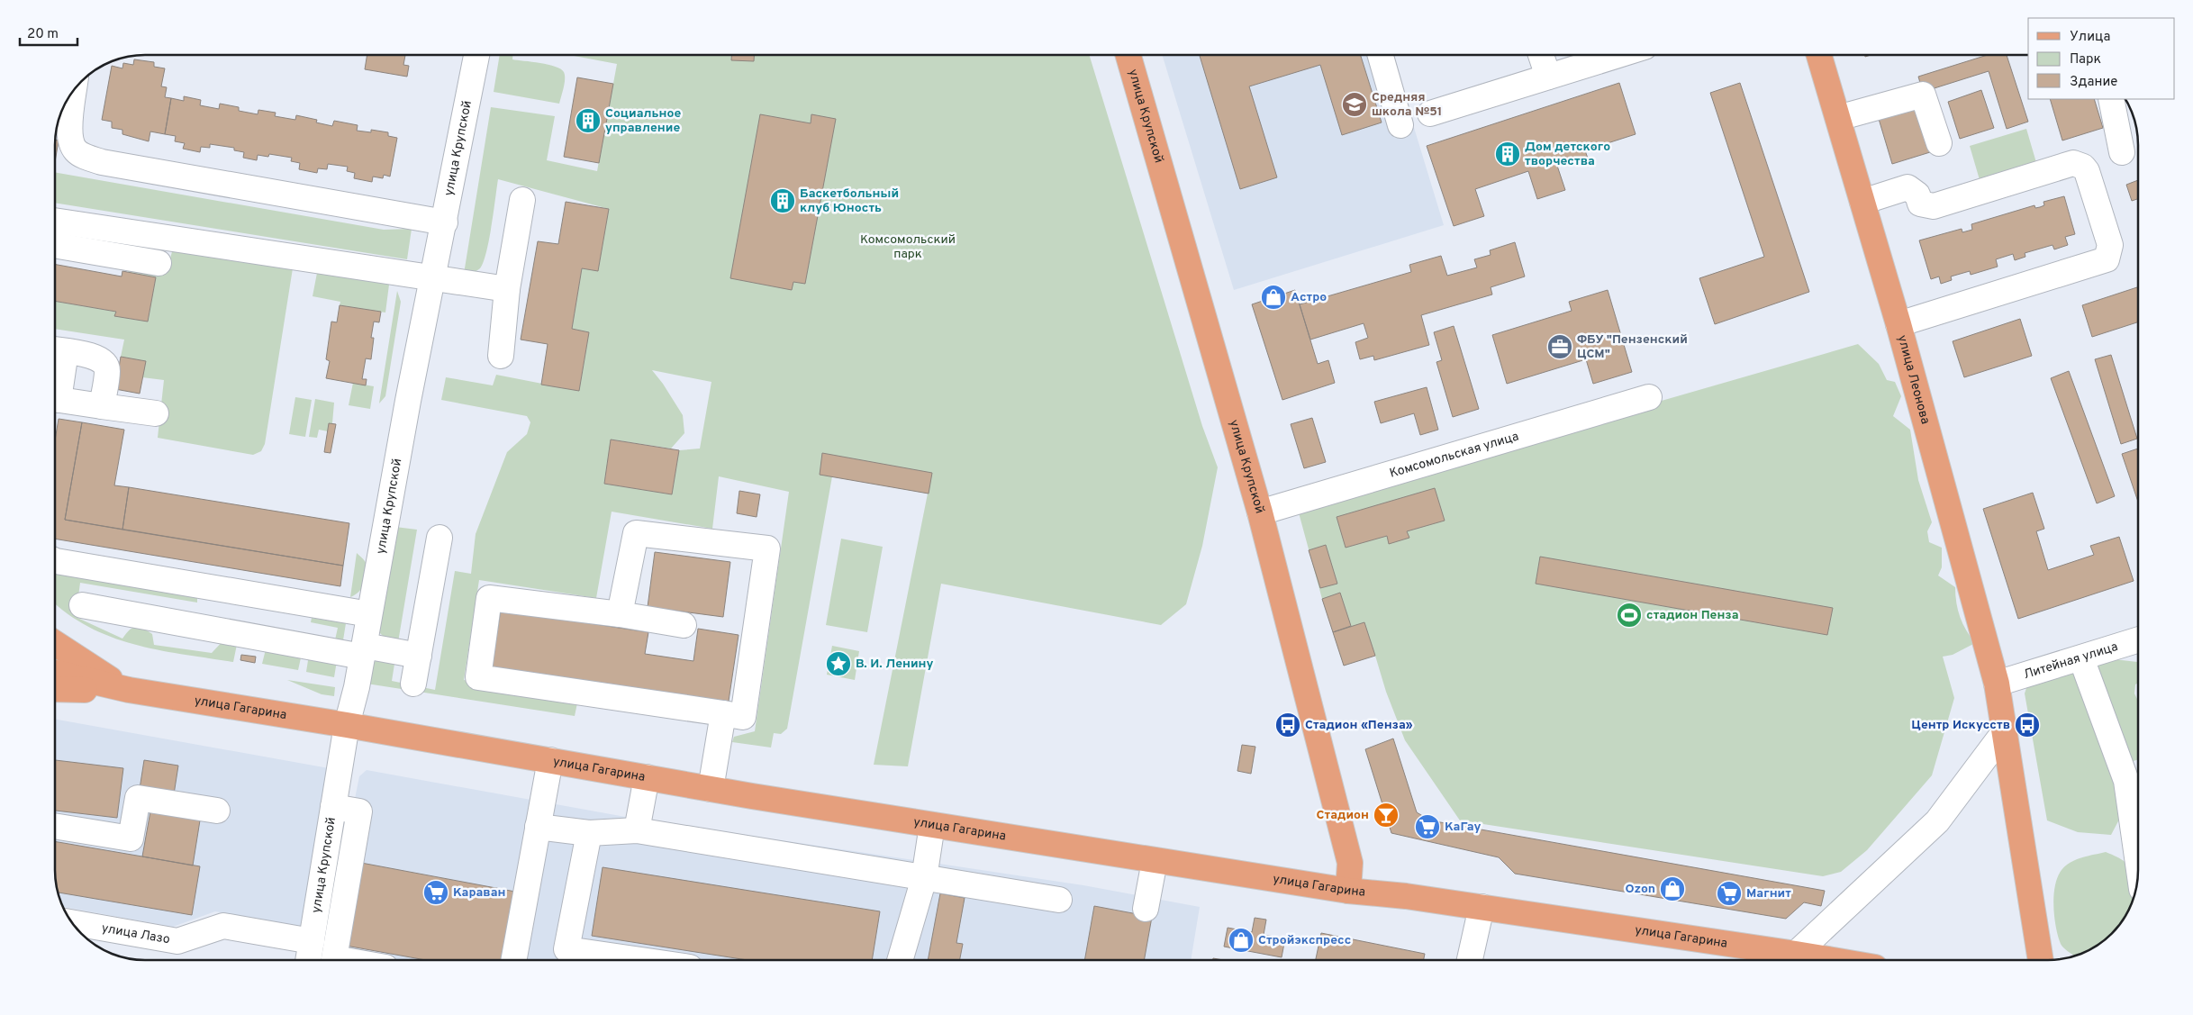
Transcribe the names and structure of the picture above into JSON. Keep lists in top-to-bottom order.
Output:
{
  "streets": {
    "main road": ["улица Крупской", "улица Леонова", "улица Гагарина"],
    "street": ["Комсомольская улица", "Литейная улица", "улица Лазо"]
  },
  "crossings": [
    ["улица Крупской", "Комсомольская улица"],
    ["улица Крупской", "улица Гагарина"],
    ["улица Крупской", "улица Лазо"],
    ["улица Леонова", "Литейная улица"]
  ],
  "parks": ["Комсомольский парк"],
  "places": {
    "school or university": ["Средняя школа №51"],
    "building": ["Социальное управление", "Дом детского творчества", "Баскетбольный клуб Юность"],
    "shop": ["Астро", "Ozon", "Стройэкспресс"],
    "office": ["ФБУ \"Пензенский ЦСМ\""],
    "sports": ["стадион Пенза"],
    "place": ["В. И. Ленину"],
    "bus stop": ["Стадион «Пенза»", "Центр Искусств"],
    "bar": ["Стадион"],
    "supermarket": ["КаГау", "Караван", "Магнит"]
  },
  "legend": ["Улица", "Парк", "Здание"],
  "scale_bar": "20 m"
}
